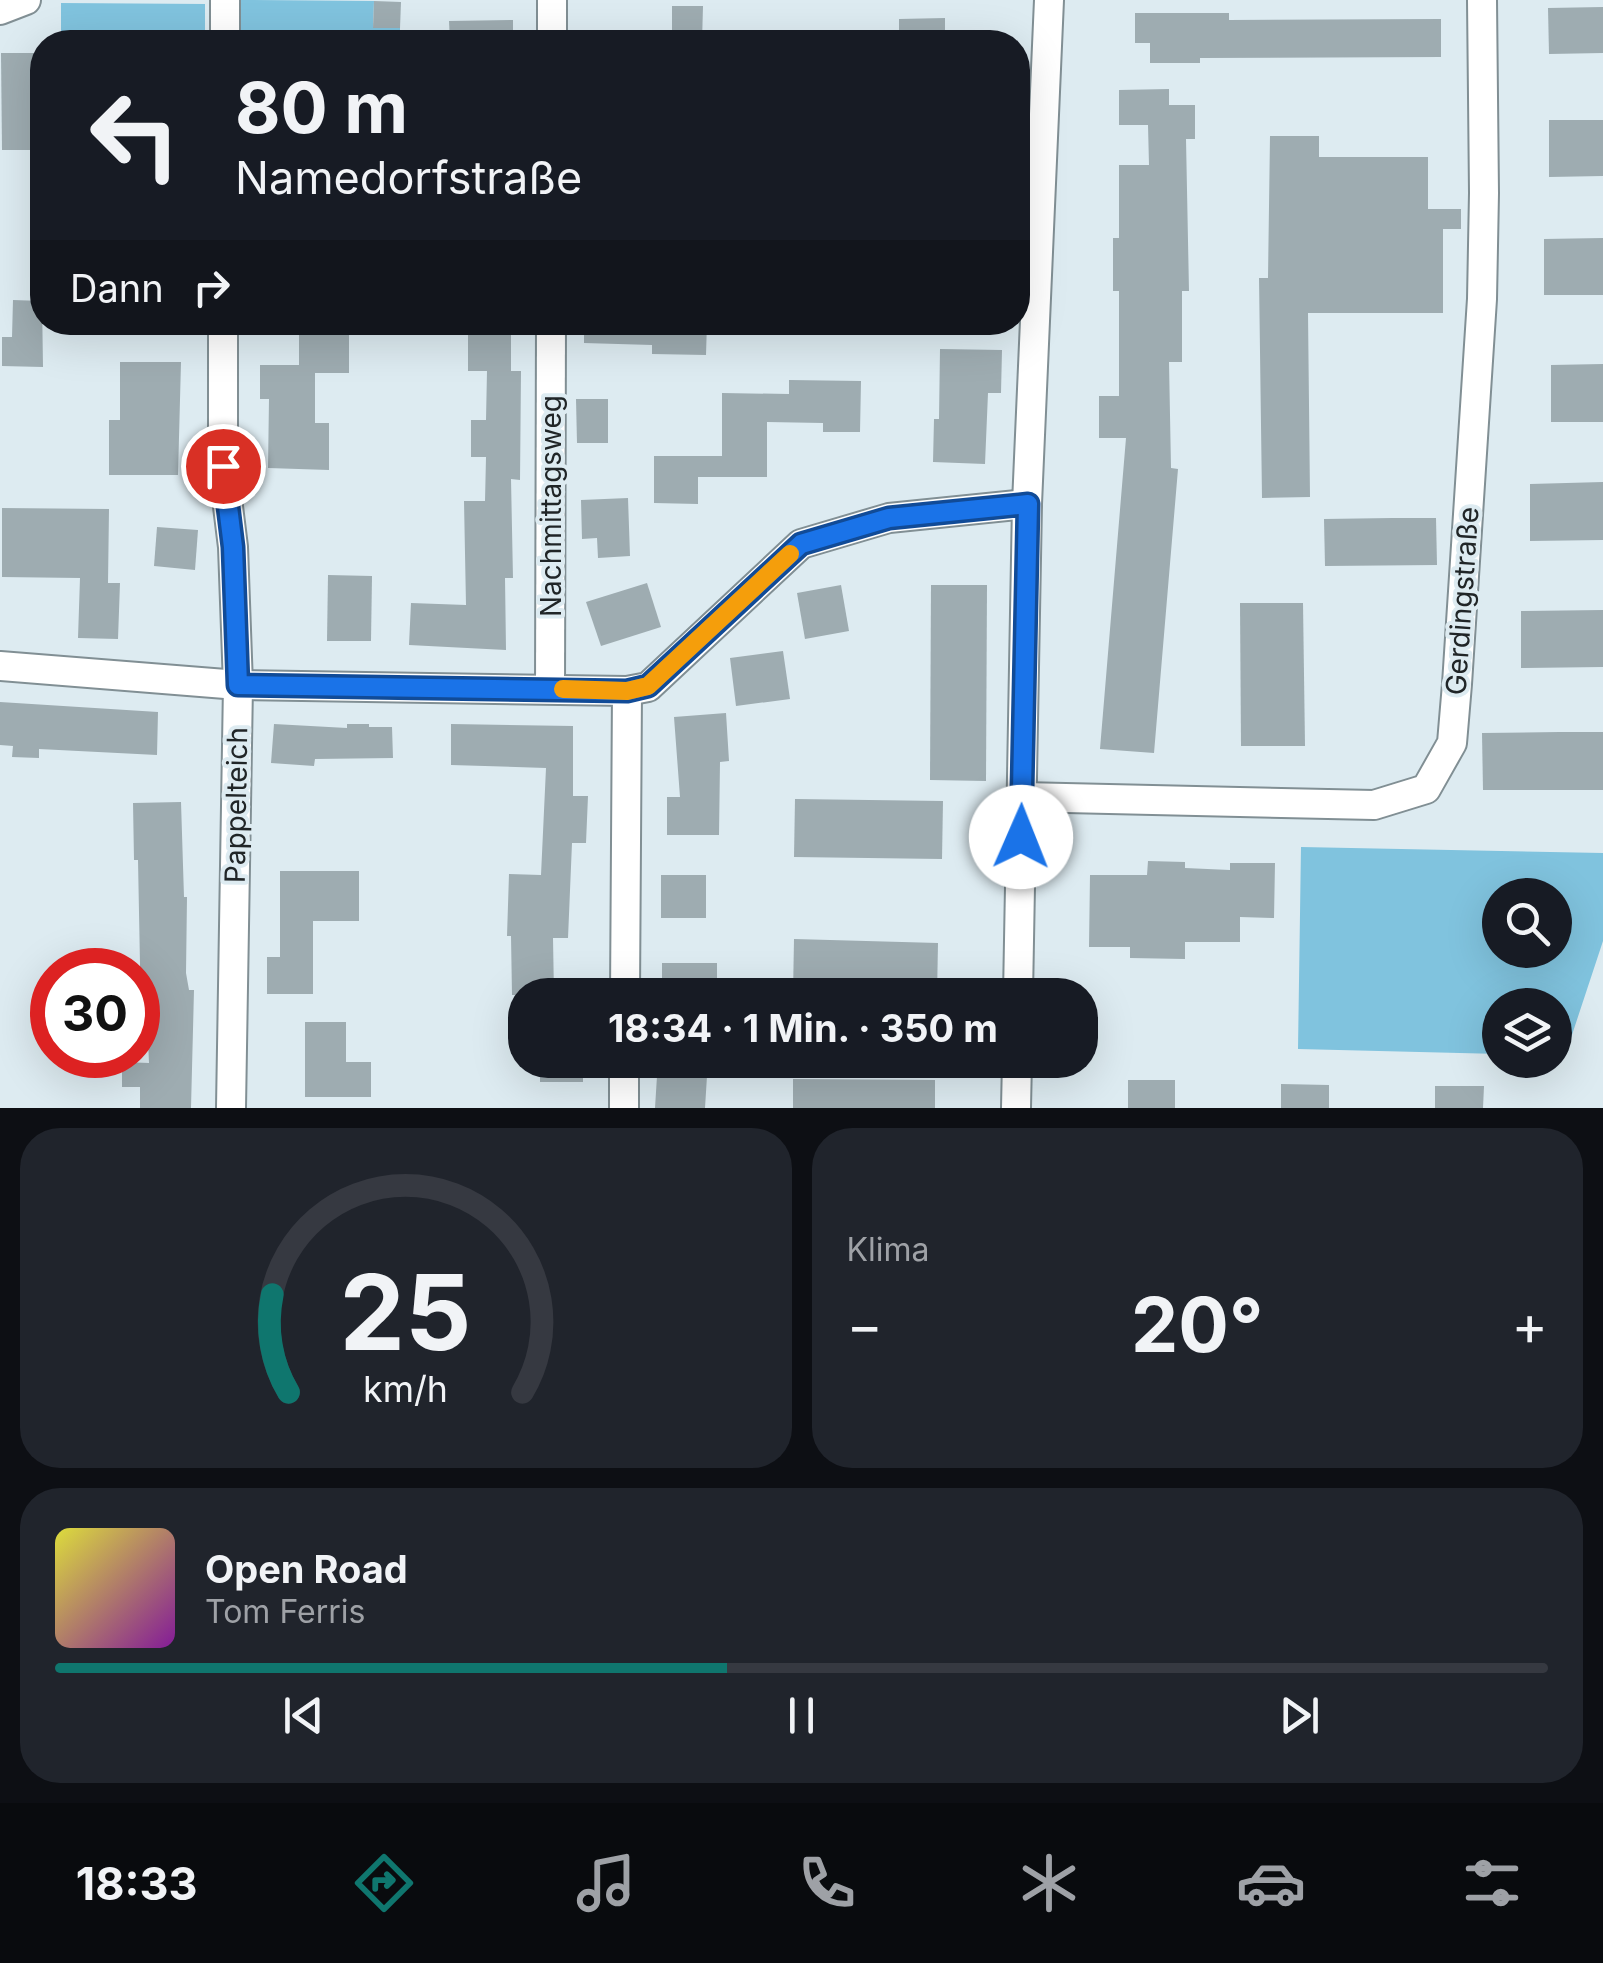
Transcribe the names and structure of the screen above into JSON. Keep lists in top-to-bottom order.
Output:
{
  "streets": {
    "street": ["Nachmittagsweg", "Gerdingstraße", "Pappelteich"]
  },
  "page": {
    "turn": ["80 m", "Namedorfstraße"],
    "then": "Dann",
    "limit": "30",
    "trip": "18:34 · 1 Min. · 350 m",
    "tile": "Klima",
    "heat": ["−", "20°", "+"],
    "song": ["Open Road", "Tom Ferris"],
    "tabs": "18:33",
    "gauge": ["25", "km/h"]
  }
}
